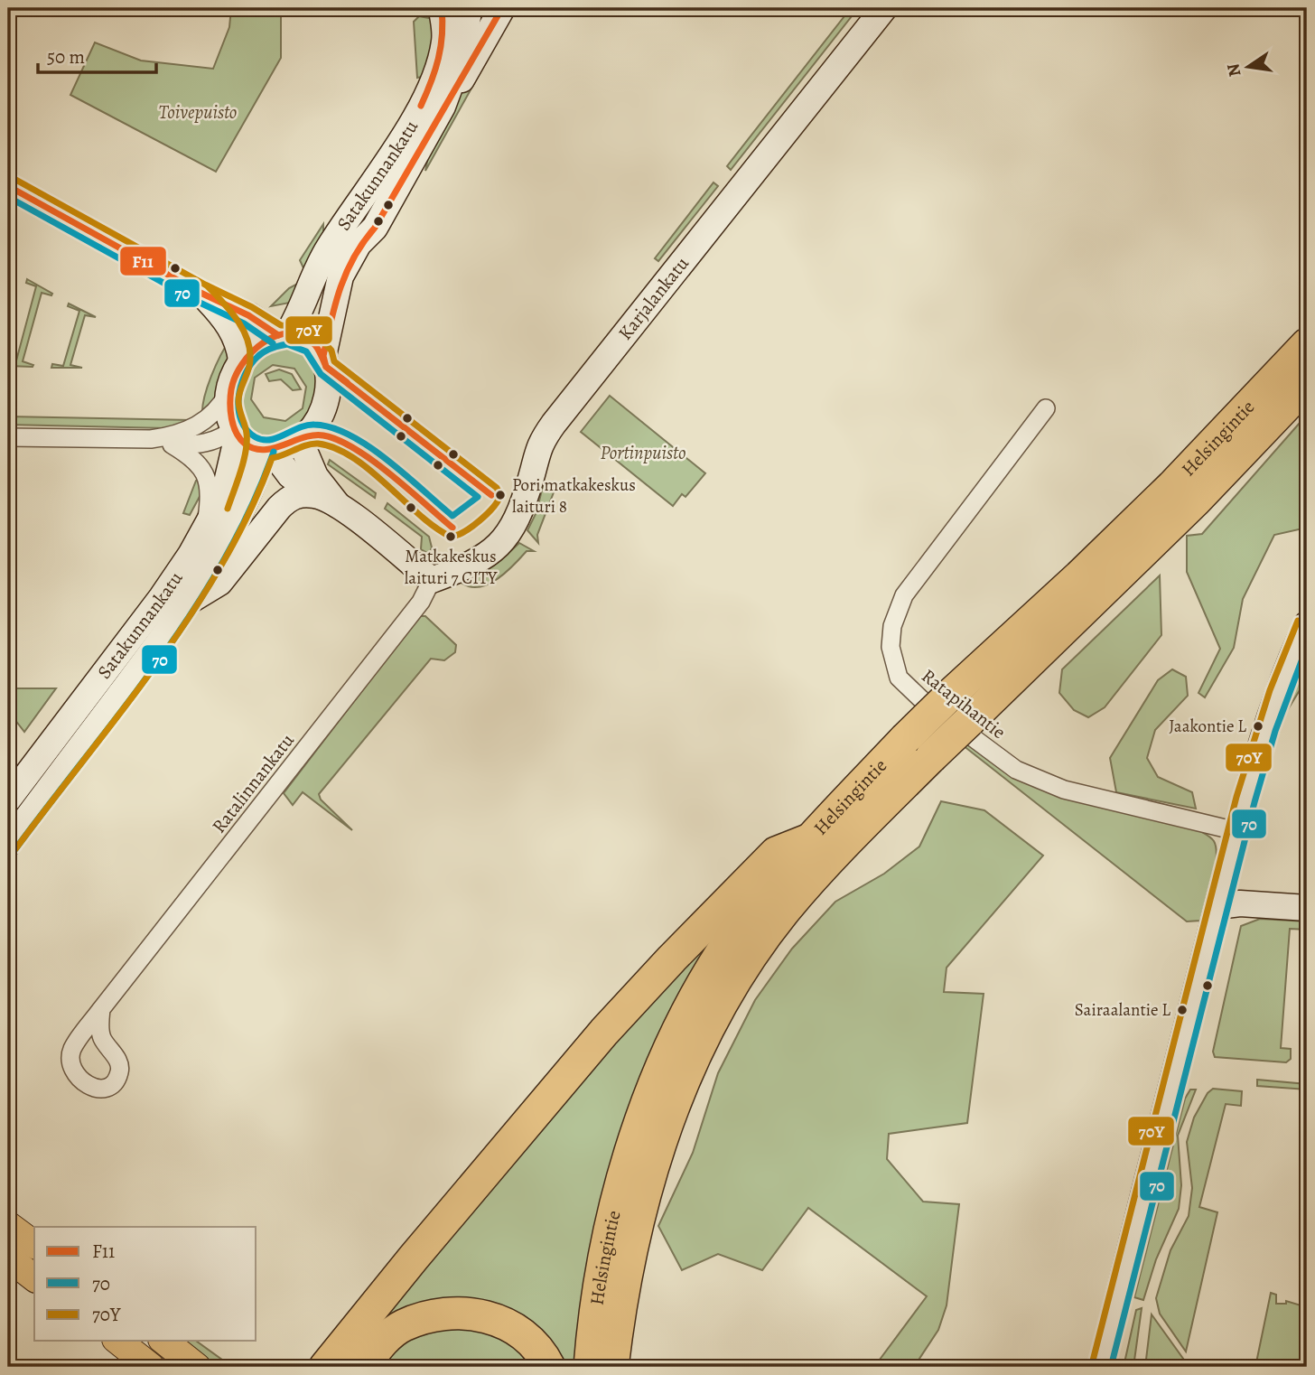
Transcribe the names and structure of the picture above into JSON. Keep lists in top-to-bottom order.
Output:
{
  "streets": {
    "highway": ["Helsingintie"],
    "street": [
      "Satakunnankatu",
      "Karjalankatu",
      "Ratapihantie",
      "Ratalinnankatu"
    ]
  },
  "crossings": [
    ["Karjalankatu", "Ratalinnankatu"]
  ],
  "parks": ["Toivepuisto", "Portinpuisto"],
  "places": [
    "Pori matkakeskus laituri 8",
    "Matkakeskus laituri 7 CITY",
    "Jaakontie L",
    "Sairaalantie L"
  ],
  "lines": ["transit line F11", "transit line 70Y", "transit line 70"],
  "legend": ["F11", "70", "70Y"],
  "scale_bar": "50 m",
  "north": "left"
}
